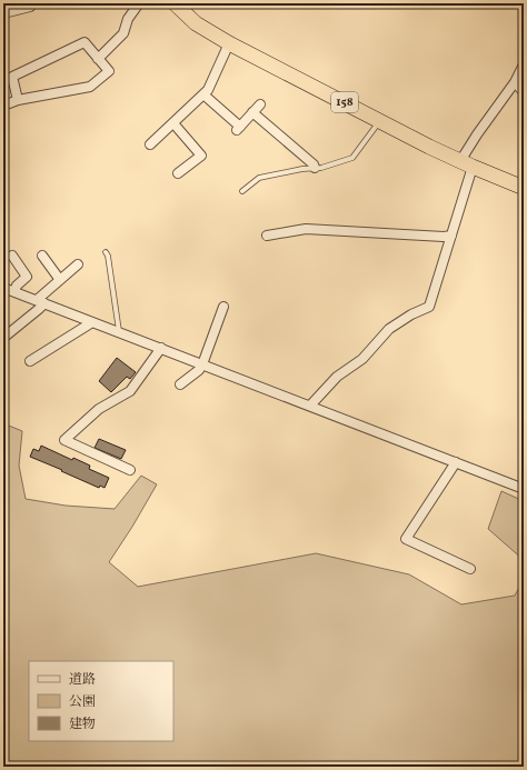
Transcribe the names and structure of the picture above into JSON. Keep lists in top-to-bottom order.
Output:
{
  "streets": {
    "highway": ["158"]
  },
  "legend": ["道路", "公園", "建物"]
}
